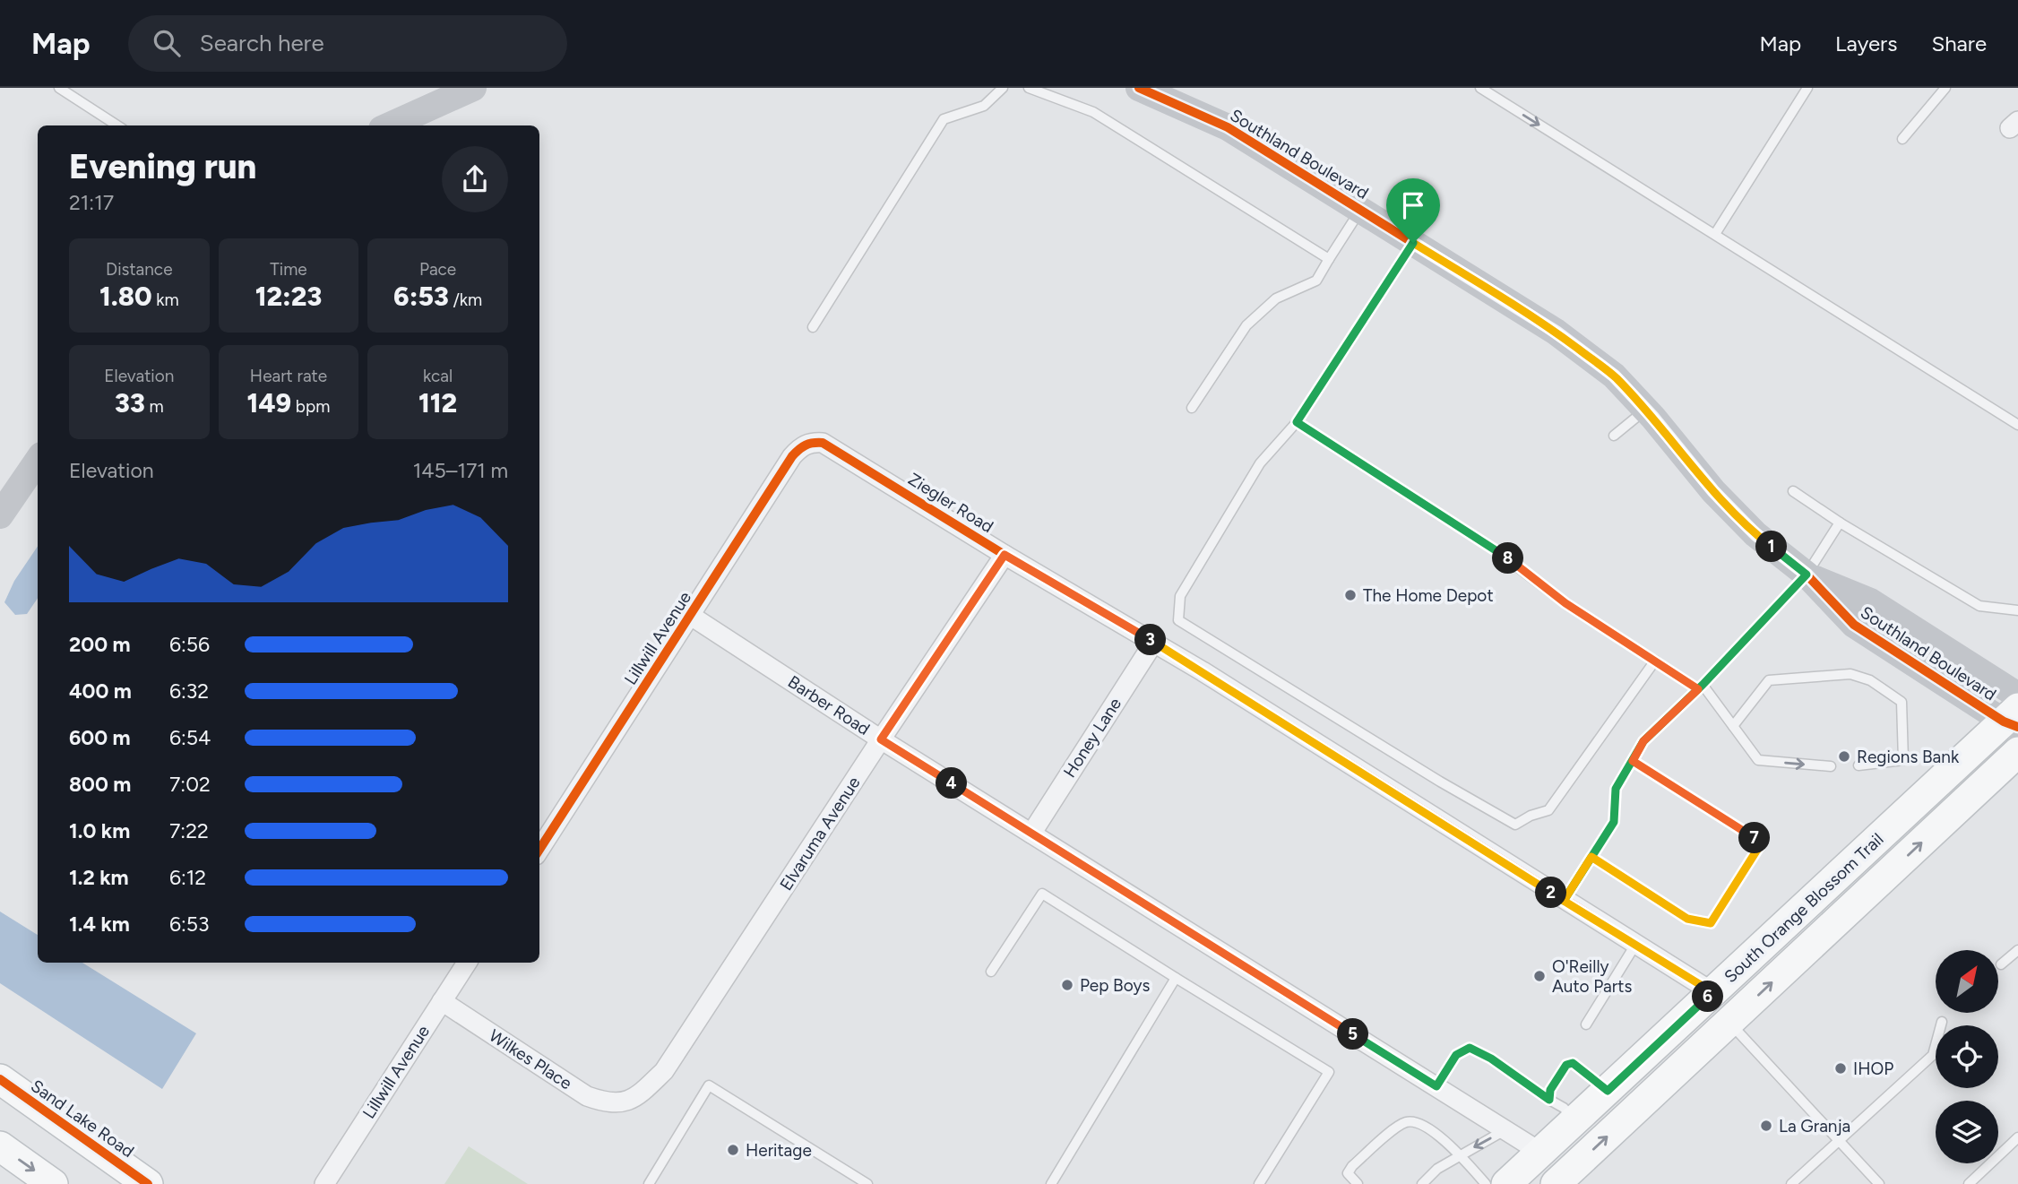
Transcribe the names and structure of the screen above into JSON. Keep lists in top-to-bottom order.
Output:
{
  "streets": {
    "main road": ["South Orange Blossom Trail", "Sand Lake Road"],
    "street": [
      "Southland Boulevard",
      "Ziegler Road",
      "Lillwill Avenue",
      "Barber Road",
      "Honey Lane",
      "Elvaruma Avenue",
      "Wilkes Place"
    ]
  },
  "crossings": [
    ["Southland Boulevard", "South Orange Blossom Trail"],
    ["Ziegler Road", "Lillwill Avenue"],
    ["Ziegler Road", "Honey Lane"],
    ["Ziegler Road", "Elvaruma Avenue"],
    ["Ziegler Road", "South Orange Blossom Trail"],
    ["Lillwill Avenue", "Barber Road"],
    ["Lillwill Avenue", "Wilkes Place"],
    ["Barber Road", "Honey Lane"],
    ["Barber Road", "Elvaruma Avenue"],
    ["Barber Road", "South Orange Blossom Trail"],
    ["Elvaruma Avenue", "Wilkes Place"]
  ],
  "places": [
    "The Home Depot",
    "Regions Bank",
    "O'Reilly Auto Parts",
    "Pep Boys",
    "IHOP",
    "La Granja",
    "Heritage"
  ],
  "north": "top right",
  "page": {
    "header": "Map",
    "search": "Search here",
    "nav": ["Map", "Layers", "Share"],
    "heading": ["Evening run", "21:17"],
    "stats": [
      ["Distance", "1.80 km"],
      ["Time", "12:23"],
      ["Pace", "6:53 /km"],
      ["Elevation", "33 m"],
      ["Heart rate", "149 bpm"],
      ["kcal", "112"]
    ],
    "chart": ["Elevation", "145–171 m"],
    "pins": [
      "1",
      "8",
      "3",
      "4",
      "7",
      "2",
      "6",
      "5"
    ],
    "list": [
      {
        "name": "200 m",
        "note": "6:56"
      },
      {
        "name": "400 m",
        "note": "6:32"
      },
      {
        "name": "600 m",
        "note": "6:54"
      },
      {
        "name": "800 m",
        "note": "7:02"
      },
      {
        "name": "1.0 km",
        "note": "7:22"
      },
      {
        "name": "1.2 km",
        "note": "6:12"
      },
      {
        "name": "1.4 km",
        "note": "6:53"
      }
    ]
  }
}
